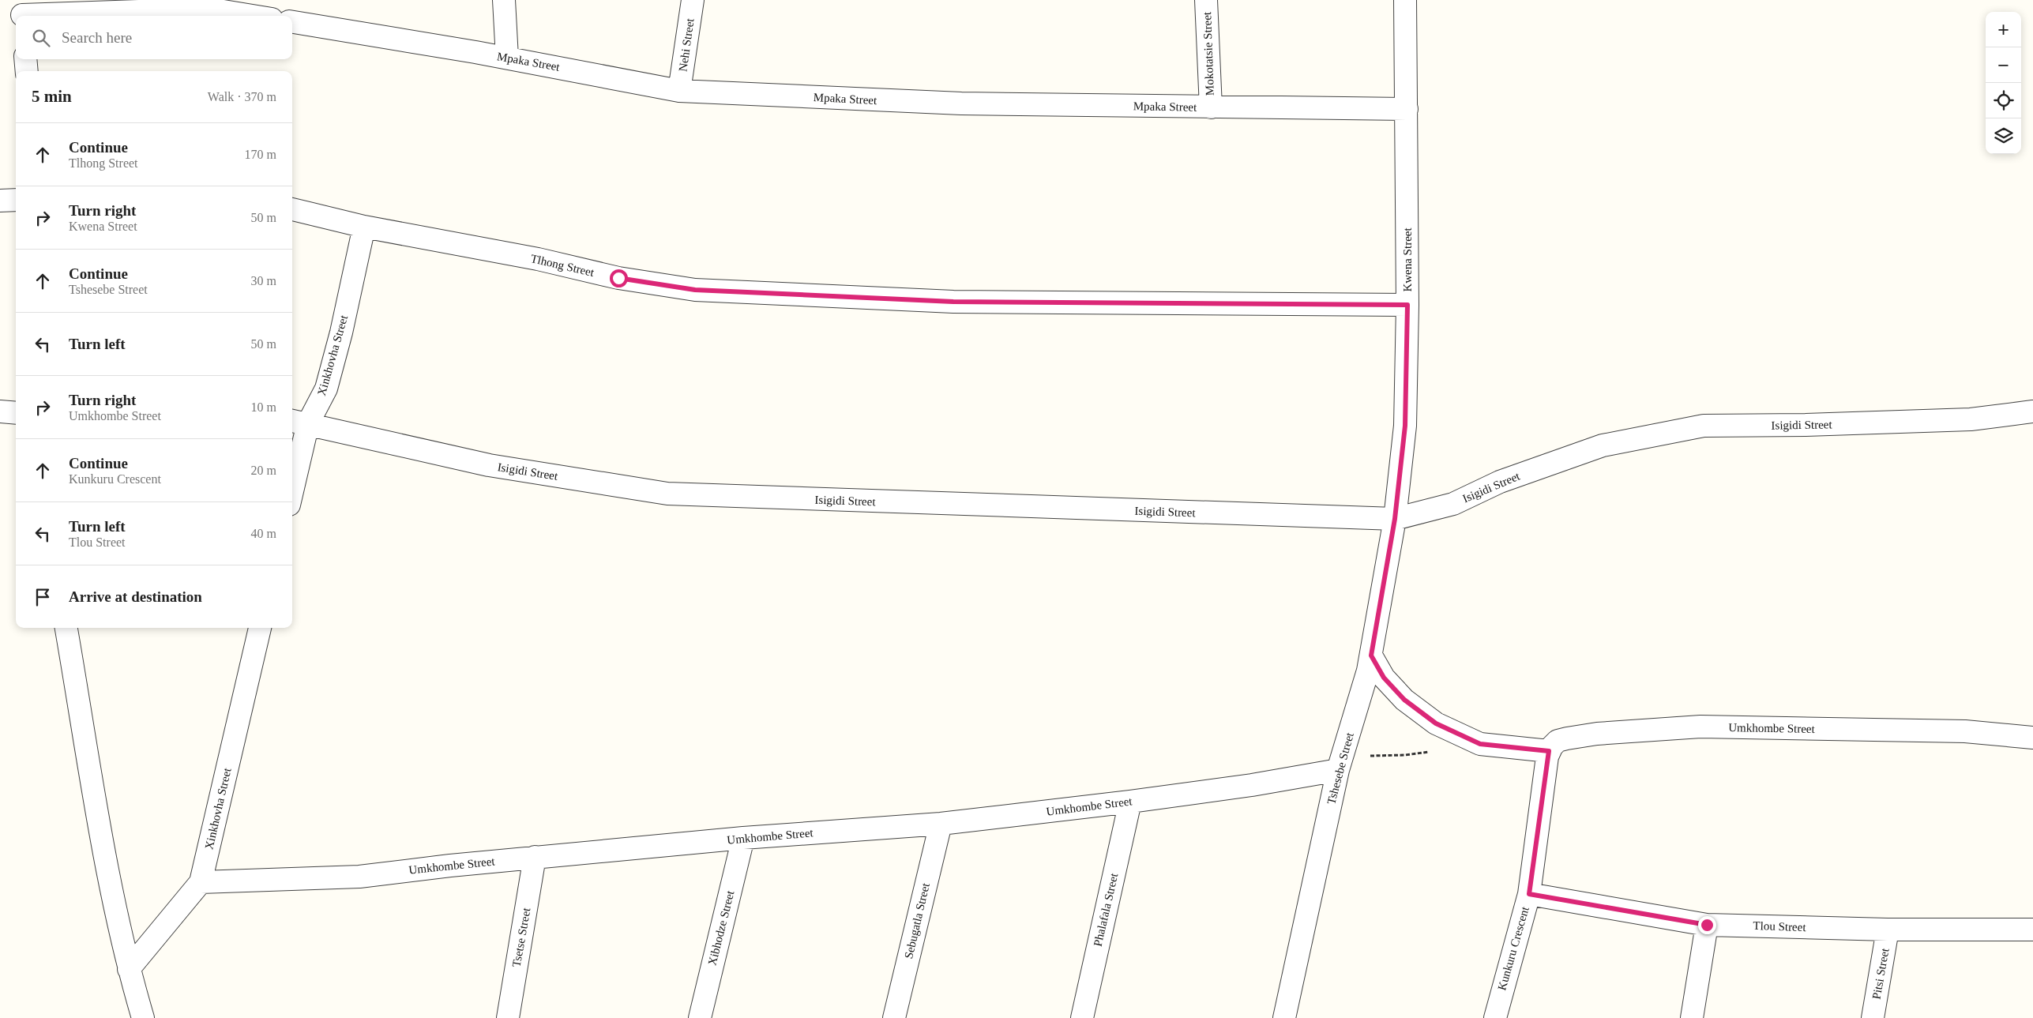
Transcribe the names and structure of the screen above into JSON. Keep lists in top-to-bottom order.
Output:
{
  "streets": {
    "street": [
      "Nehi Street",
      "Mokotatsie Street",
      "Mpaka Street",
      "Kwena Street",
      "Tlhong Street",
      "Xinkhovha Street",
      "Isigidi Street",
      "Umkhombe Street",
      "Tshesebe Street",
      "Phalafala Street",
      "Sebugatla Street",
      "Tlou Street",
      "Xibhodze Street",
      "Tsetse Street",
      "Kunkuru Crescent",
      "Pitsi Street"
    ]
  },
  "crossings": [
    ["Nehi Street", "Mpaka Street"],
    ["Mokotatsie Street", "Mpaka Street"],
    ["Mpaka Street", "Kwena Street"],
    ["Kwena Street", "Tlhong Street"],
    ["Kwena Street", "Isigidi Street"],
    ["Kwena Street", "Tshesebe Street"],
    ["Tlhong Street", "Xinkhovha Street"],
    ["Xinkhovha Street", "Isigidi Street"],
    ["Xinkhovha Street", "Umkhombe Street"],
    ["Isigidi Street", "Tshesebe Street"],
    ["Umkhombe Street", "Tshesebe Street"],
    ["Umkhombe Street", "Phalafala Street"],
    ["Umkhombe Street", "Sebugatla Street"],
    ["Umkhombe Street", "Xibhodze Street"],
    ["Umkhombe Street", "Tsetse Street"],
    ["Umkhombe Street", "Kunkuru Crescent"],
    ["Tlou Street", "Kunkuru Crescent"],
    ["Tlou Street", "Pitsi Street"]
  ],
  "page": {
    "map_buttons": ["+", "−"],
    "search": "Search here",
    "heading": ["5 min", "Walk · 370 m"],
    "list": [
      ["Continue", "Tlhong Street", "170 m"],
      ["Turn right", "Kwena Street", "50 m"],
      ["Continue", "Tshesebe Street", "30 m"],
      ["Turn left", "50 m"],
      ["Turn right", "Umkhombe Street", "10 m"],
      ["Continue", "Kunkuru Crescent", "20 m"],
      ["Turn left", "Tlou Street", "40 m"],
      "Arrive at destination"
    ]
  }
}
